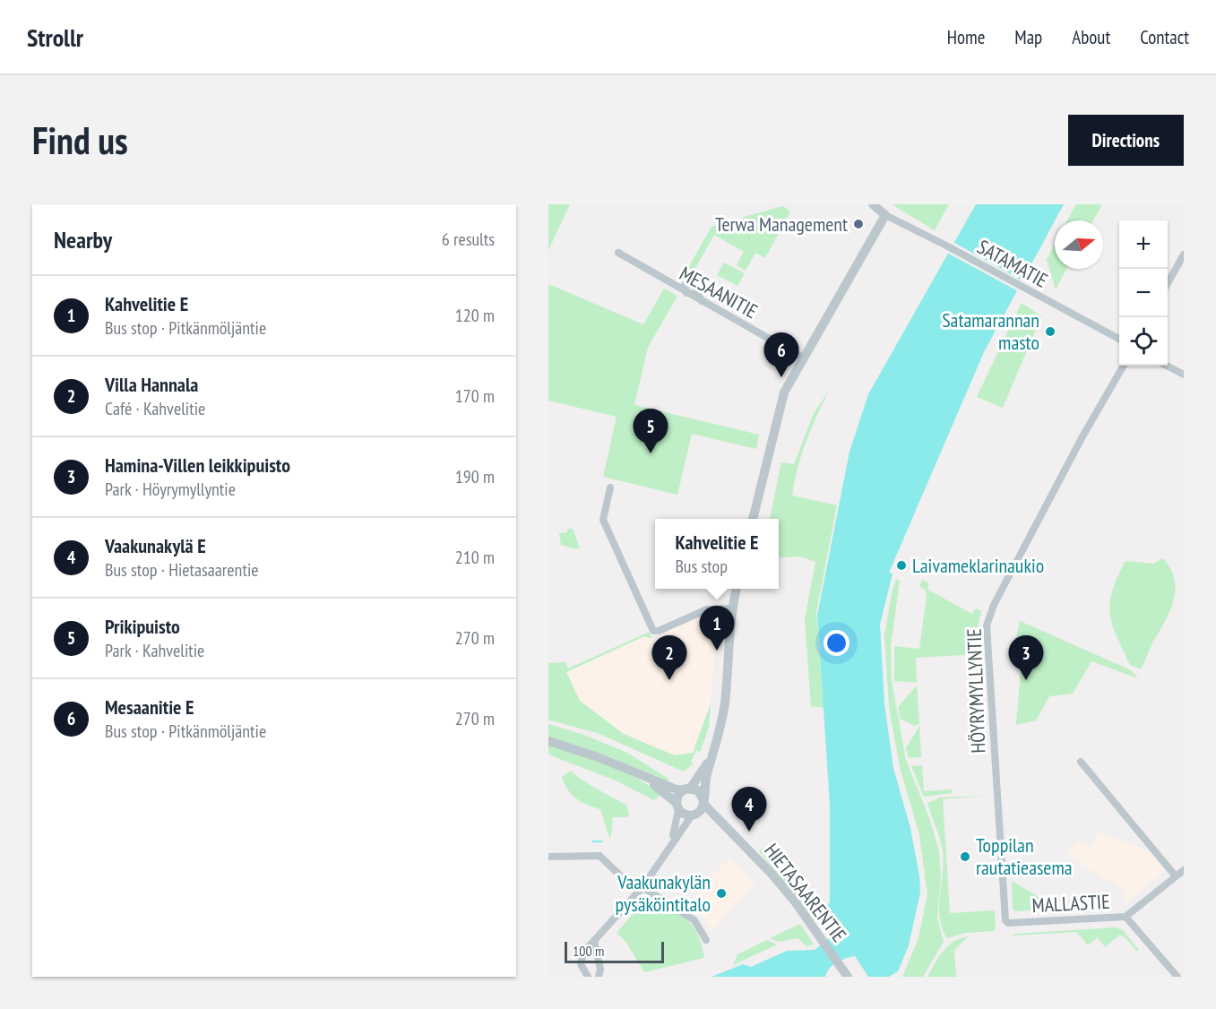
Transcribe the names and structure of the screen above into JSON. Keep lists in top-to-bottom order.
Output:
{
  "streets": {
    "street": [
      "SATAMATIE",
      "MESAANITIE",
      "HÖYRYMYLLYNTIE",
      "HIETASAARENTIE",
      "MALLASTIE"
    ]
  },
  "crossings": [
    ["HÖYRYMYLLYNTIE", "MALLASTIE"]
  ],
  "places": [
    "Terwa Management",
    "Satamarannan masto",
    "Laivameklarinaukio",
    "Toppilan rautatieasema",
    "Vaakunakylän pysäköintitalo"
  ],
  "scale_bar": "100 m",
  "north": "right",
  "page": {
    "header": "Strollr",
    "nav": [
      "Home",
      "Map",
      "About",
      "Contact"
    ],
    "buttons": "Directions",
    "title": "Find us",
    "heading": ["Nearby", "6 results"],
    "map_buttons": ["+", "−"],
    "list": [
      {
        "mark": "1",
        "name": "Kahvelitie E",
        "note": "Bus stop · Pitkänmöljäntie",
        "value": "120 m"
      },
      {
        "mark": "2",
        "name": "Villa Hannala",
        "note": "Café · Kahvelitie",
        "value": "170 m"
      },
      {
        "mark": "3",
        "name": "Hamina-Villen leikkipuisto",
        "note": "Park · Höyrymyllyntie",
        "value": "190 m"
      },
      {
        "mark": "4",
        "name": "Vaakunakylä E",
        "note": "Bus stop · Hietasaarentie",
        "value": "210 m"
      },
      {
        "mark": "5",
        "name": "Prikipuisto",
        "note": "Park · Kahvelitie",
        "value": "270 m"
      },
      {
        "mark": "6",
        "name": "Mesaanitie E",
        "note": "Bus stop · Pitkänmöljäntie",
        "value": "270 m"
      }
    ],
    "pins": [
      "6",
      "5",
      "1",
      "2",
      "3",
      "4"
    ],
    "popup": ["Kahvelitie E", "Bus stop"],
    "scale": "100 m"
  }
}
